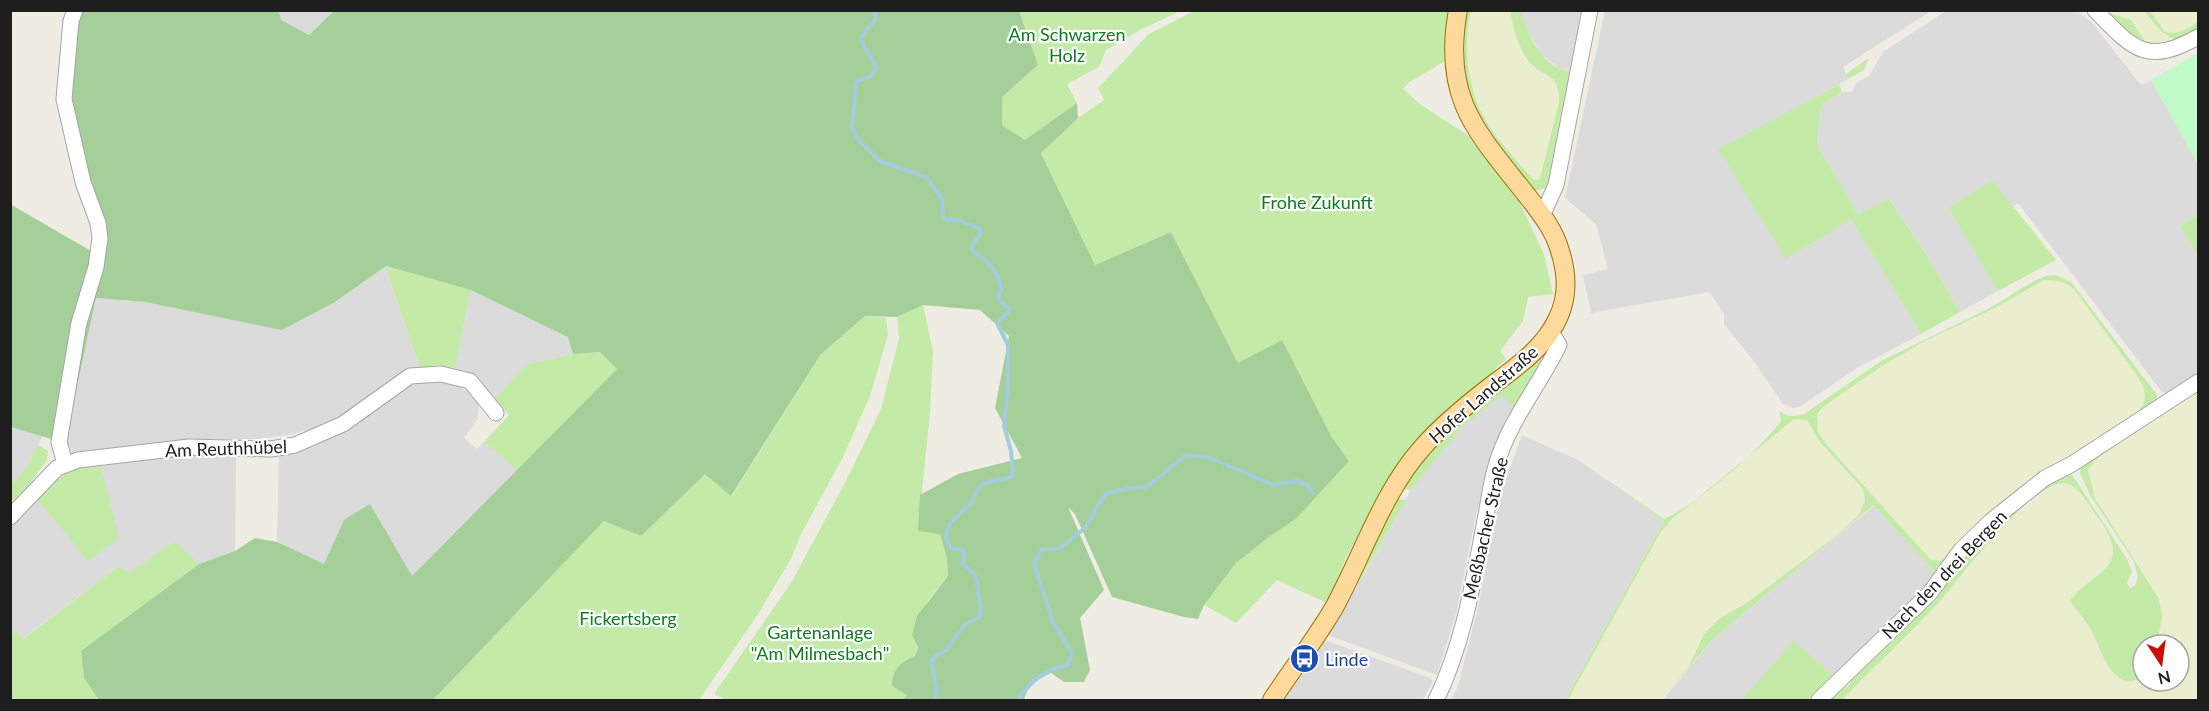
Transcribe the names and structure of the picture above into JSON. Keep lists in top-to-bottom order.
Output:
{
  "streets": {
    "main road": ["Hofer Landstraße"],
    "street": ["Am Reuthhübel", "Meßbacher Straße", "Nach den drei Bergen"]
  },
  "crossings": [
    ["Hofer Landstraße", "Meßbacher Straße"]
  ],
  "parks": [
    "Am Schwarzen Holz",
    "Frohe Zukunft",
    "Fickertsberg",
    "Gartenanlage \"Am Milmesbach\""
  ],
  "places": {
    "bus stop": ["Linde"]
  },
  "north": "bottom"
}
